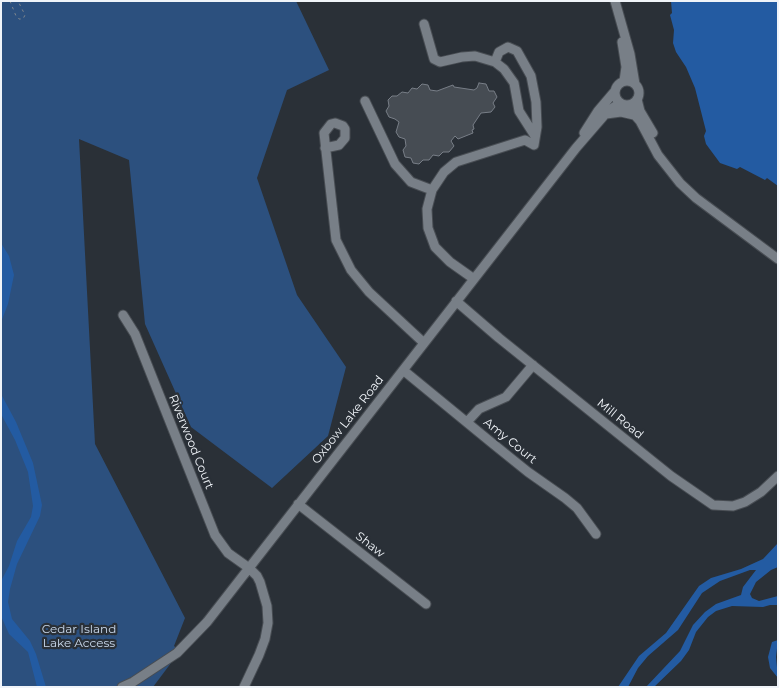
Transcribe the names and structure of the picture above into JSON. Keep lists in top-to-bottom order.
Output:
{
  "streets": {
    "street": [
      "Mill Road",
      "Oxbow Lake Road",
      "Amy Court",
      "Riverwood Court",
      "Shaw"
    ]
  },
  "crossings": [
    ["Mill Road", "Oxbow Lake Road"],
    ["Oxbow Lake Road", "Amy Court"],
    ["Oxbow Lake Road", "Riverwood Court"],
    ["Oxbow Lake Road", "Shaw"]
  ],
  "parks": ["Cedar Island Lake Access"]
}
